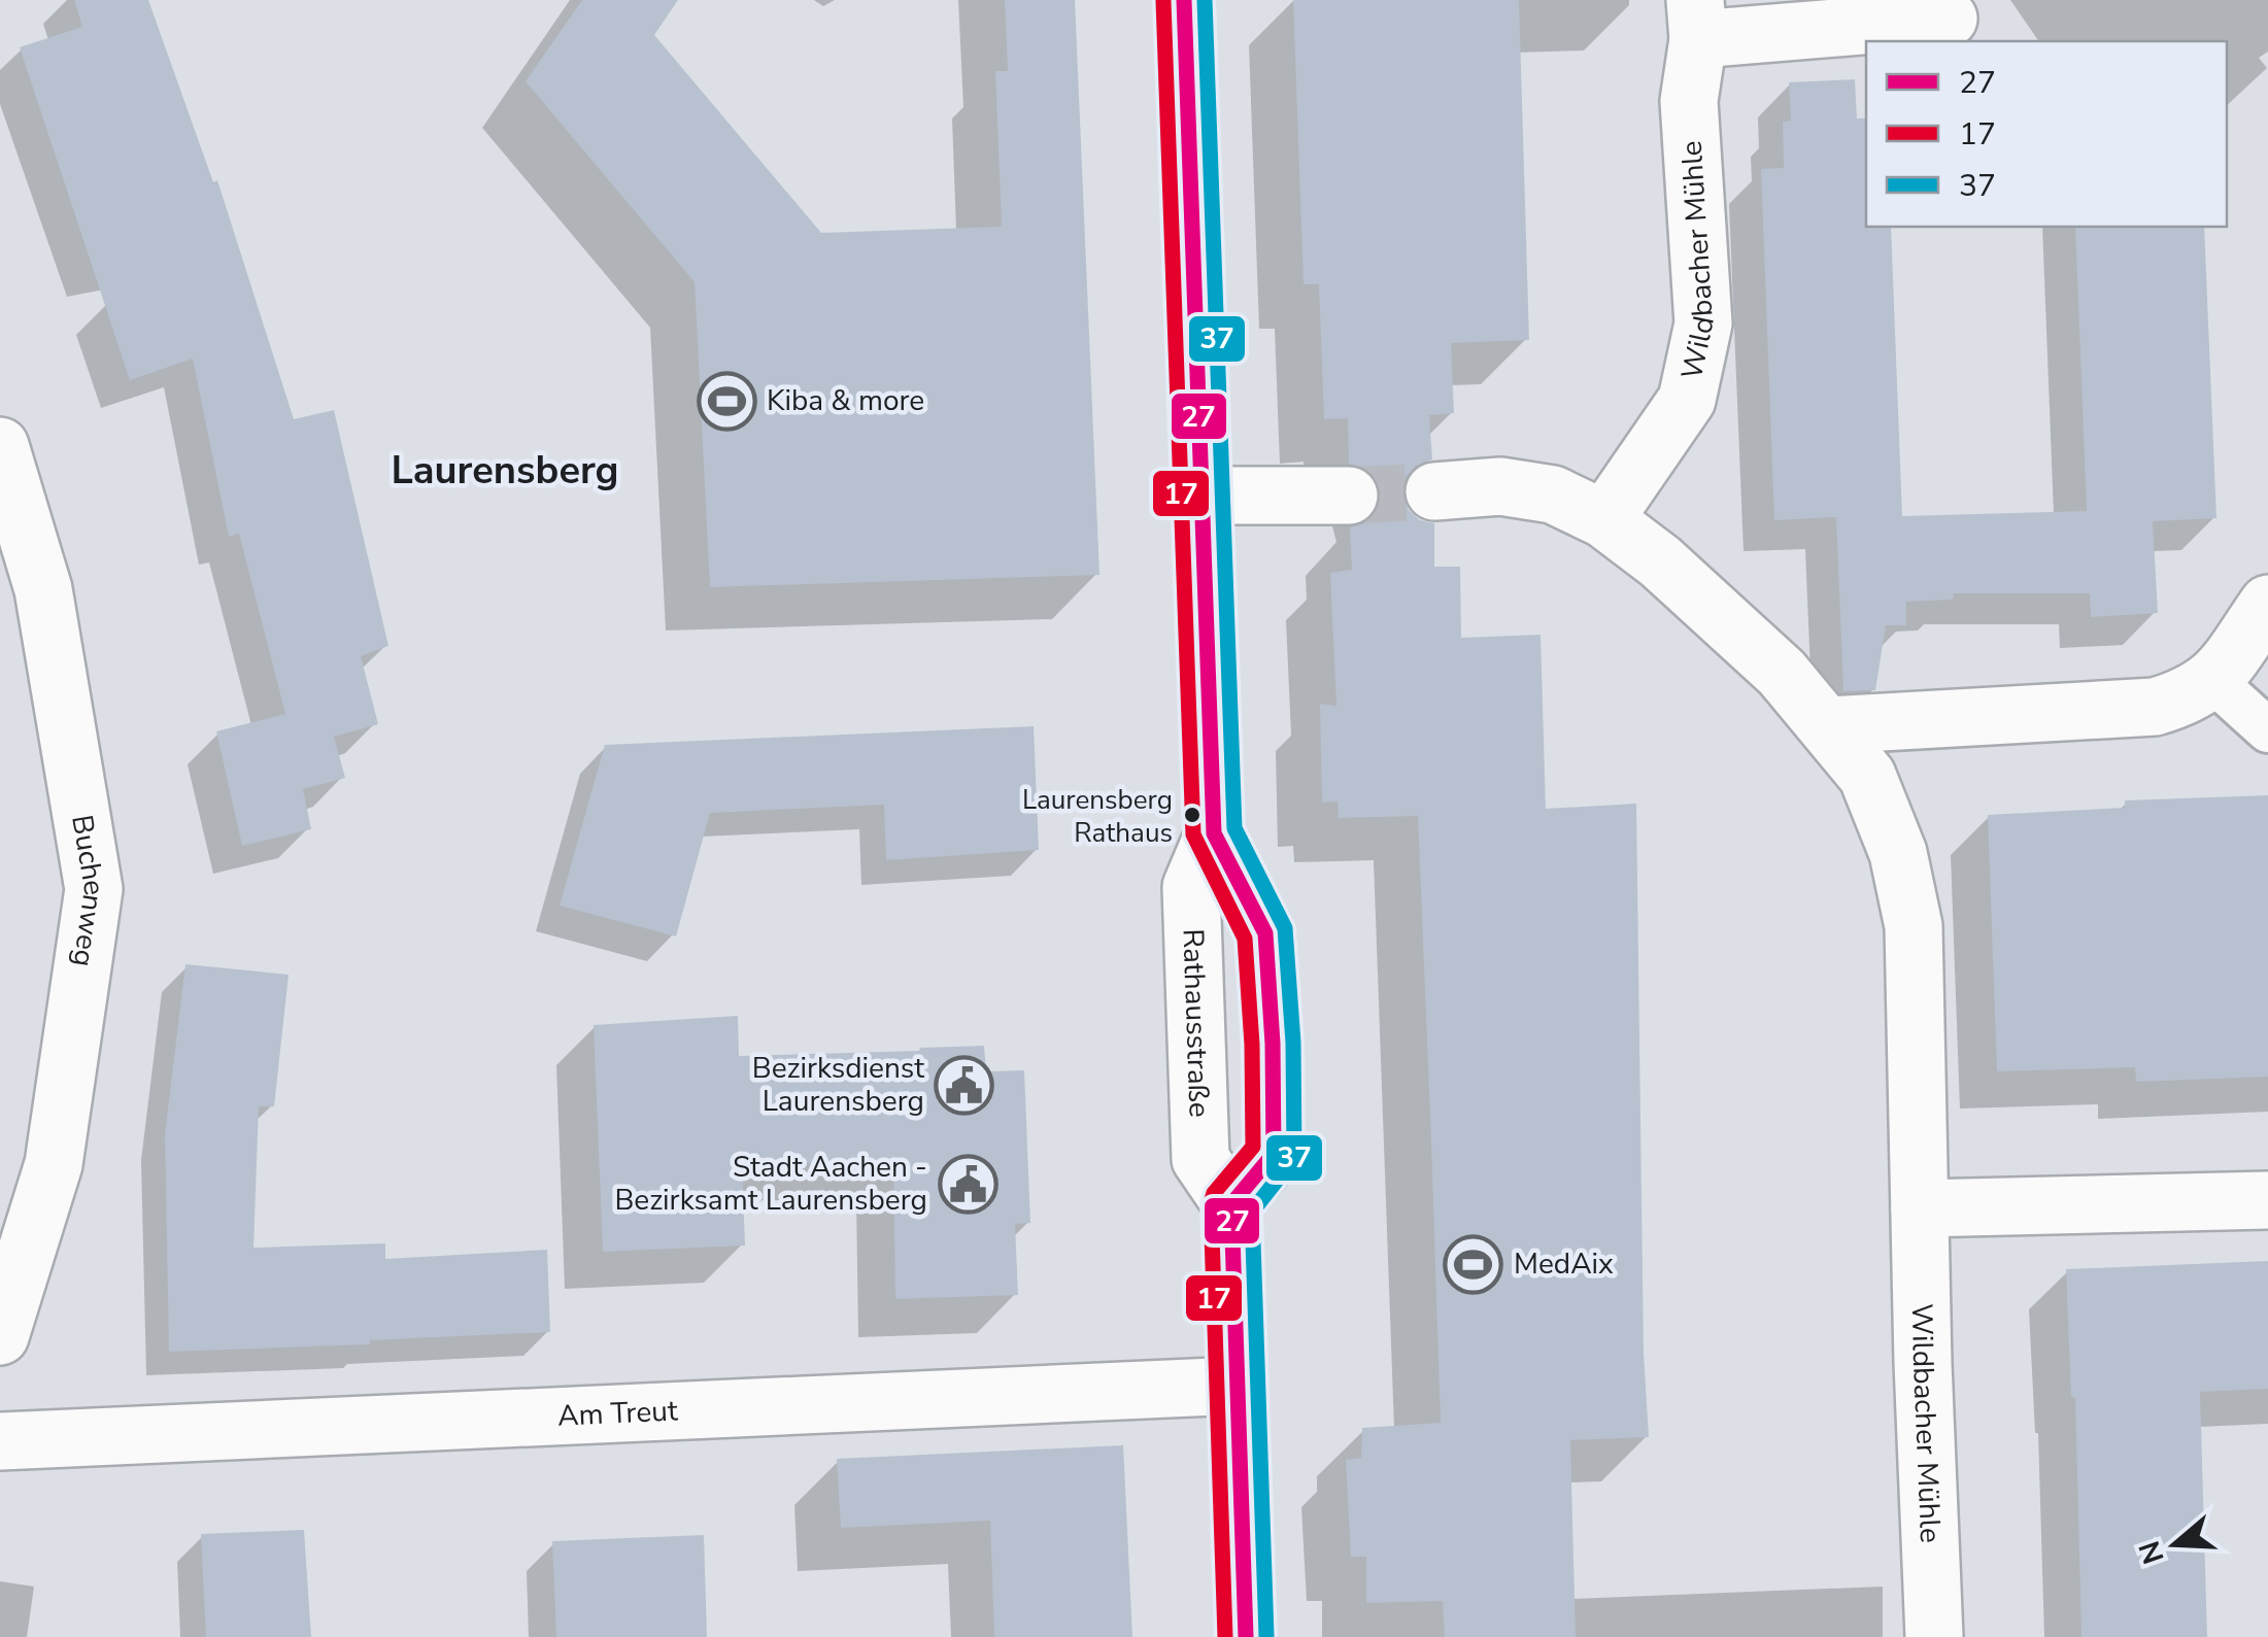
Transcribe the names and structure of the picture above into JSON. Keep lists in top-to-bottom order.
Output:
{
  "streets": {
    "street": [
      "Wildbacher Mühle",
      "Buchenweg",
      "Rathausstraße",
      "Am Treut"
    ]
  },
  "crossings": [
    ["Rathausstraße", "Am Treut"]
  ],
  "districts": ["Laurensberg"],
  "places": {
    "sports": ["Kiba & more", "MedAix"],
    "other": ["Laurensberg Rathaus"],
    "public building": ["Bezirksdienst Laurensberg", "Stadt Aachen - Bezirksamt Laurensberg"]
  },
  "lines": ["transit line 27", "transit line 37", "transit line 17"],
  "legend": ["27", "17", "37"],
  "north": "left"
}
